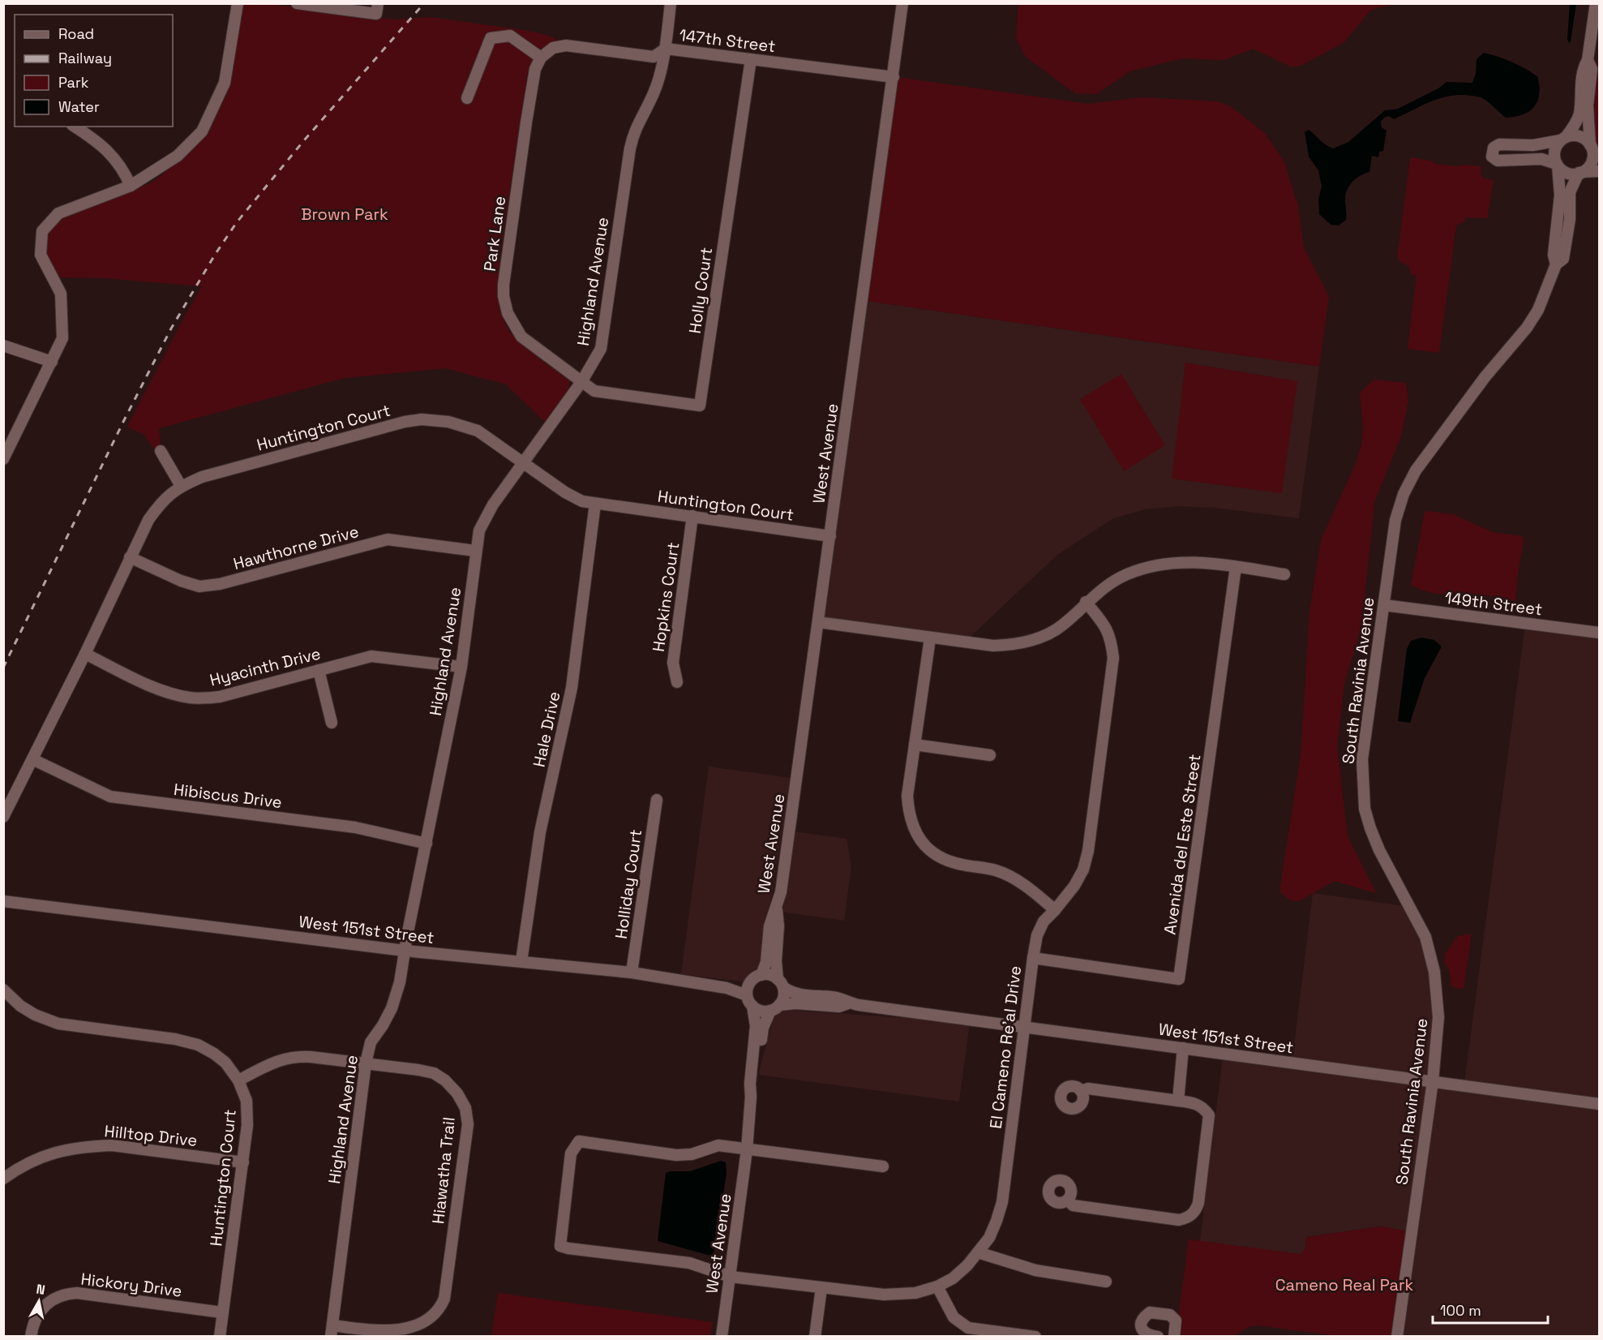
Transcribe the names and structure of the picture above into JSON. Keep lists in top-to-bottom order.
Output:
{
  "streets": {
    "street": [
      "147th Street",
      "Park Lane",
      "Highland Avenue",
      "Holly Court",
      "Huntington Court",
      "West Avenue",
      "Hawthorne Drive",
      "Hopkins Court",
      "149th Street",
      "Hyacinth Drive",
      "South Ravinia Avenue",
      "Hale Drive",
      "Hibiscus Drive",
      "Avenida del Este Street",
      "Holliday Court",
      "West 151st Street",
      "El Cameno Re'al Drive",
      "Hilltop Drive",
      "Hiawatha Trail",
      "Hickory Drive"
    ]
  },
  "crossings": [
    ["147th Street", "Park Lane"],
    ["147th Street", "Highland Avenue"],
    ["147th Street", "Holly Court"],
    ["147th Street", "West Avenue"],
    ["Park Lane", "Highland Avenue"],
    ["Park Lane", "Holly Court"],
    ["Highland Avenue", "Holly Court"],
    ["Highland Avenue", "Huntington Court"],
    ["Highland Avenue", "Hawthorne Drive"],
    ["Highland Avenue", "Hyacinth Drive"],
    ["Highland Avenue", "Hibiscus Drive"],
    ["Highland Avenue", "West 151st Street"],
    ["Highland Avenue", "Hiawatha Trail"],
    ["Huntington Court", "West Avenue"],
    ["Huntington Court", "Hawthorne Drive"],
    ["Huntington Court", "Hopkins Court"],
    ["Huntington Court", "Hyacinth Drive"],
    ["Huntington Court", "Hale Drive"],
    ["Huntington Court", "Hibiscus Drive"],
    ["Huntington Court", "Hilltop Drive"],
    ["Huntington Court", "Hiawatha Trail"],
    ["Huntington Court", "Hickory Drive"],
    ["West Avenue", "West 151st Street"],
    ["West Avenue", "El Cameno Re'al Drive"],
    ["149th Street", "South Ravinia Avenue"],
    ["South Ravinia Avenue", "West 151st Street"],
    ["Hale Drive", "West 151st Street"],
    ["Avenida del Este Street", "El Cameno Re'al Drive"],
    ["Holliday Court", "West 151st Street"],
    ["West 151st Street", "El Cameno Re'al Drive"]
  ],
  "parks": ["Brown Park", "Cameno Real Park"],
  "legend": [
    "Road",
    "Railway",
    "Park",
    "Water"
  ],
  "scale_bar": "100 m",
  "north": "top"
}
